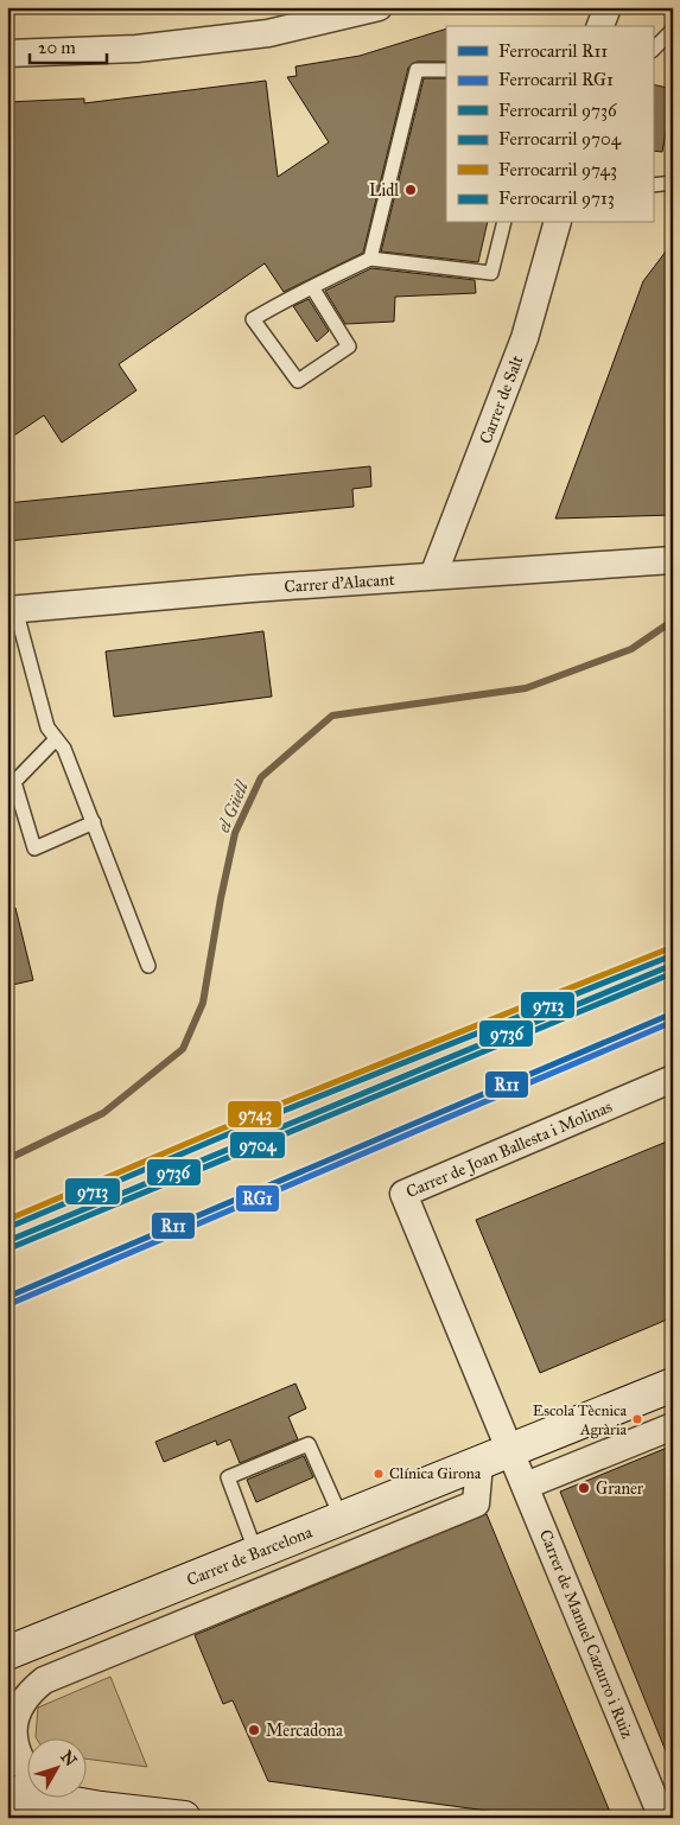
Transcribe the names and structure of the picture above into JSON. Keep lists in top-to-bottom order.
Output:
{
  "streets": {
    "main road": ["Carrer de Barcelona"],
    "street": [
      "Carrer de Salt",
      "Carrer d'Alacant",
      "Carrer de Joan Ballesta i Molinas",
      "Carrer de Manuel Cazurro i Ruiz"
    ]
  },
  "crossings": [
    ["Carrer de Salt", "Carrer d'Alacant"],
    ["Carrer de Joan Ballesta i Molinas", "Carrer de Barcelona"],
    ["Carrer de Joan Ballesta i Molinas", "Carrer de Manuel Cazurro i Ruiz"],
    ["Carrer de Barcelona", "Carrer de Manuel Cazurro i Ruiz"]
  ],
  "water": ["el Güell"],
  "places": [
    "Lidl",
    "Escola Tècnica Agrària",
    "Clínica Girona",
    "Graner",
    "Mercadona"
  ],
  "lines": [
    "rail line 9743",
    "rail line 9713",
    "rail line 9736",
    "rail line 9704",
    "rail line R11",
    "rail line RG1"
  ],
  "legend": [
    "Ferrocarril R11",
    "Ferrocarril RG1",
    "Ferrocarril 9736",
    "Ferrocarril 9704",
    "Ferrocarril 9743",
    "Ferrocarril 9713"
  ],
  "scale_bar": "20 m",
  "north": "top right"
}
